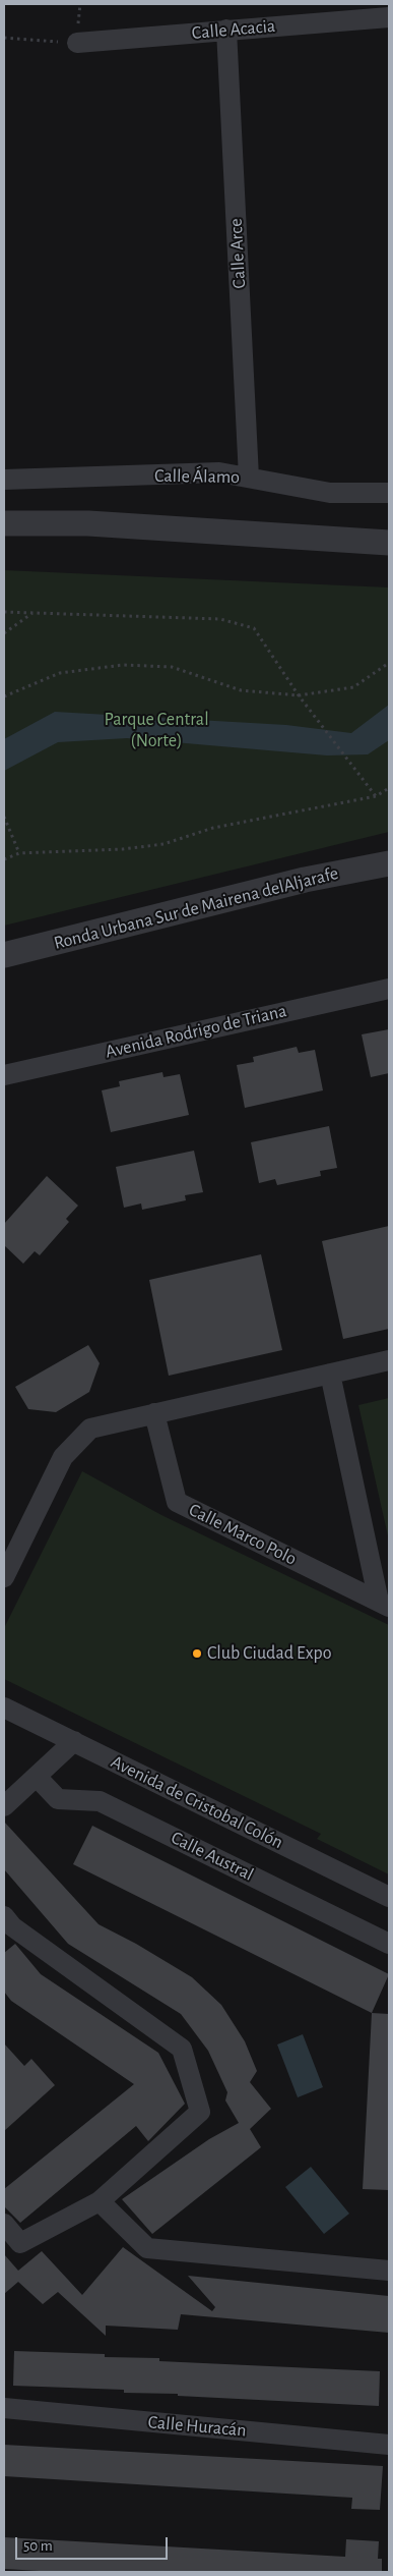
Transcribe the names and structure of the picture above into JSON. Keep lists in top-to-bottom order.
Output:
{
  "streets": {
    "street": [
      "Calle Acacia",
      "Calle Arce",
      "Calle Álamo",
      "Ronda Urbana Sur de Mairena delAljarafe",
      "Avenida Rodrigo de Triana",
      "Calle Marco Polo",
      "Avenida de Cristobal Colón",
      "Calle Austral",
      "Calle Huracán"
    ]
  },
  "crossings": [
    ["Calle Acacia", "Calle Arce"],
    ["Calle Arce", "Calle Álamo"]
  ],
  "parks": ["Parque Central (Norte)"],
  "places": ["Club Ciudad Expo"],
  "scale_bar": "50 m"
}
